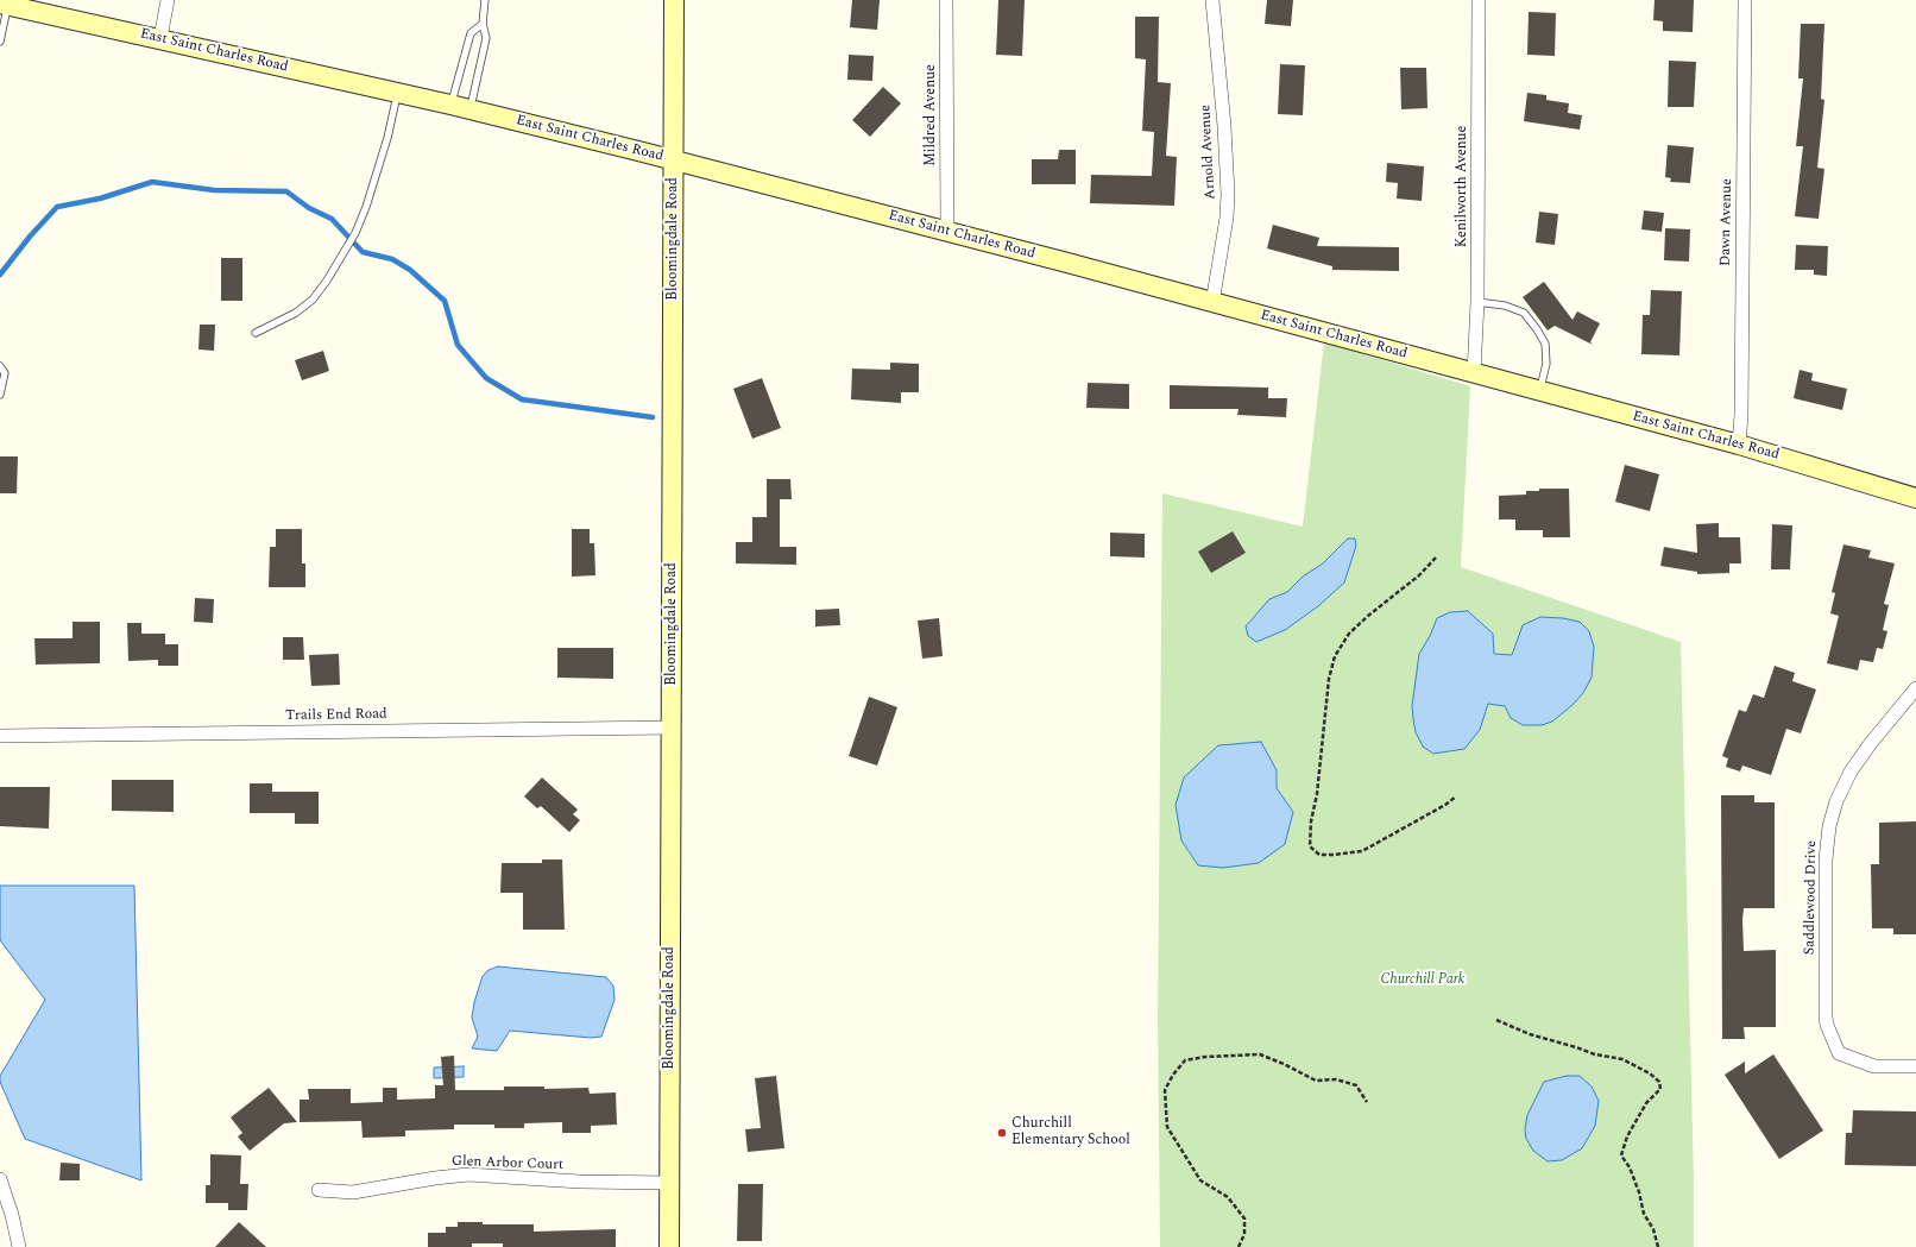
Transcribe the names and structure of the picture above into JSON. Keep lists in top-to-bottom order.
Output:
{
  "streets": {
    "street": [
      "East Saint Charles Road",
      "Mildred Avenue",
      "Arnold Avenue",
      "Kenilworth Avenue",
      "Dawn Avenue",
      "Bloomingdale Road",
      "Trails End Road",
      "Saddlewood Drive",
      "Glen Arbor Court"
    ]
  },
  "crossings": [
    ["East Saint Charles Road", "Mildred Avenue"],
    ["East Saint Charles Road", "Arnold Avenue"],
    ["East Saint Charles Road", "Kenilworth Avenue"],
    ["East Saint Charles Road", "Dawn Avenue"],
    ["East Saint Charles Road", "Bloomingdale Road"],
    ["Bloomingdale Road", "Trails End Road"],
    ["Bloomingdale Road", "Glen Arbor Court"]
  ],
  "parks": ["Churchill Park"],
  "places": ["Churchill Elementary School"]
}
